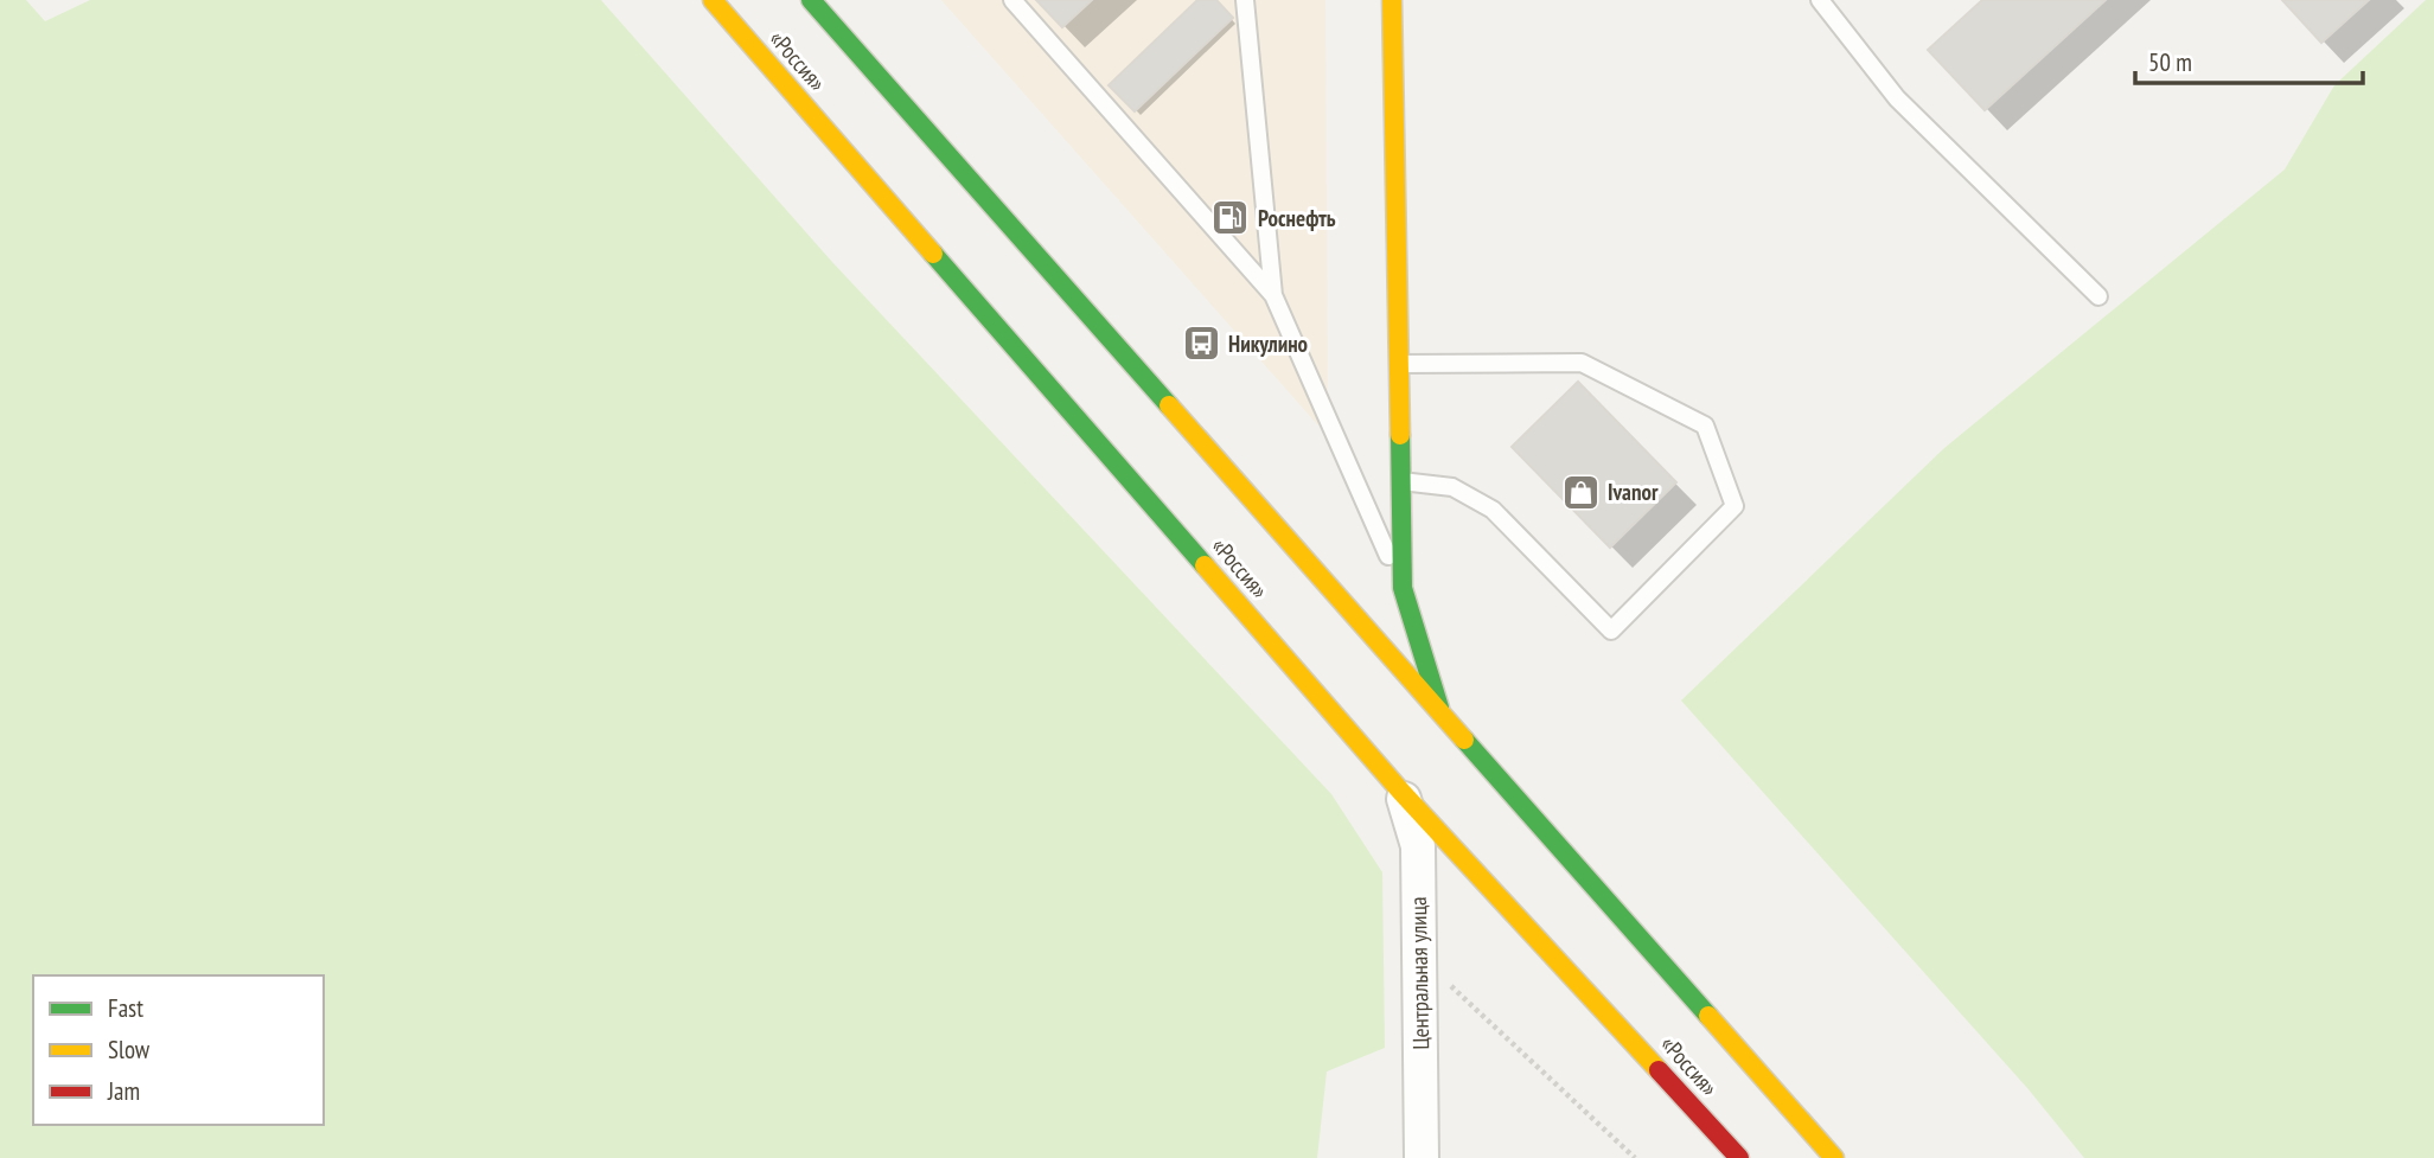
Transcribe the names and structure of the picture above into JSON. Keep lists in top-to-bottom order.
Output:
{
  "streets": {
    "main road": ["«Россия»"],
    "street": ["Центральная улица"]
  },
  "crossings": [
    ["«Россия»", "Центральная улица"]
  ],
  "places": {
    "fuel station": ["Роснефть"],
    "bus stop": ["Никулино"],
    "shop": ["Ivanor"]
  },
  "legend": ["Fast", "Slow", "Jam"],
  "scale_bar": "50 m"
}
